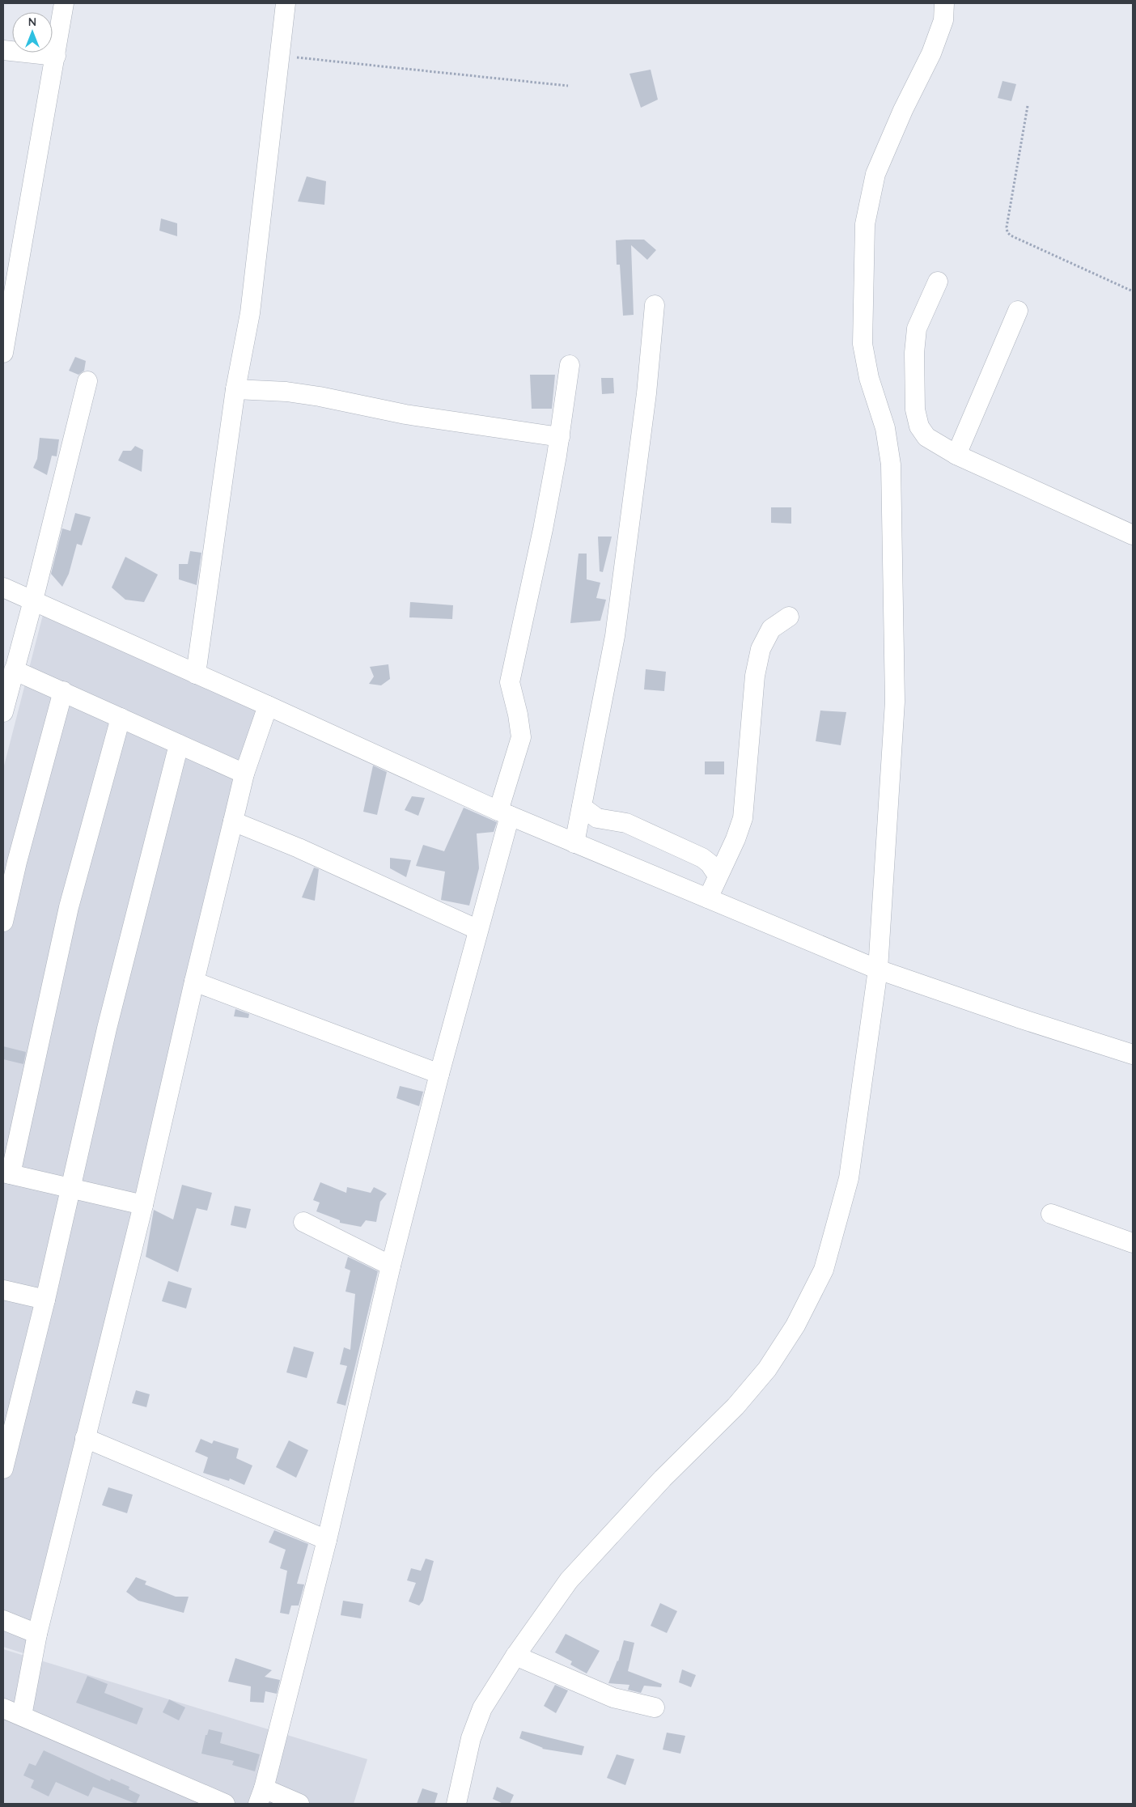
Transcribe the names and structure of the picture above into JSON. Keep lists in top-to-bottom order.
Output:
{
  "north": "top"
}
